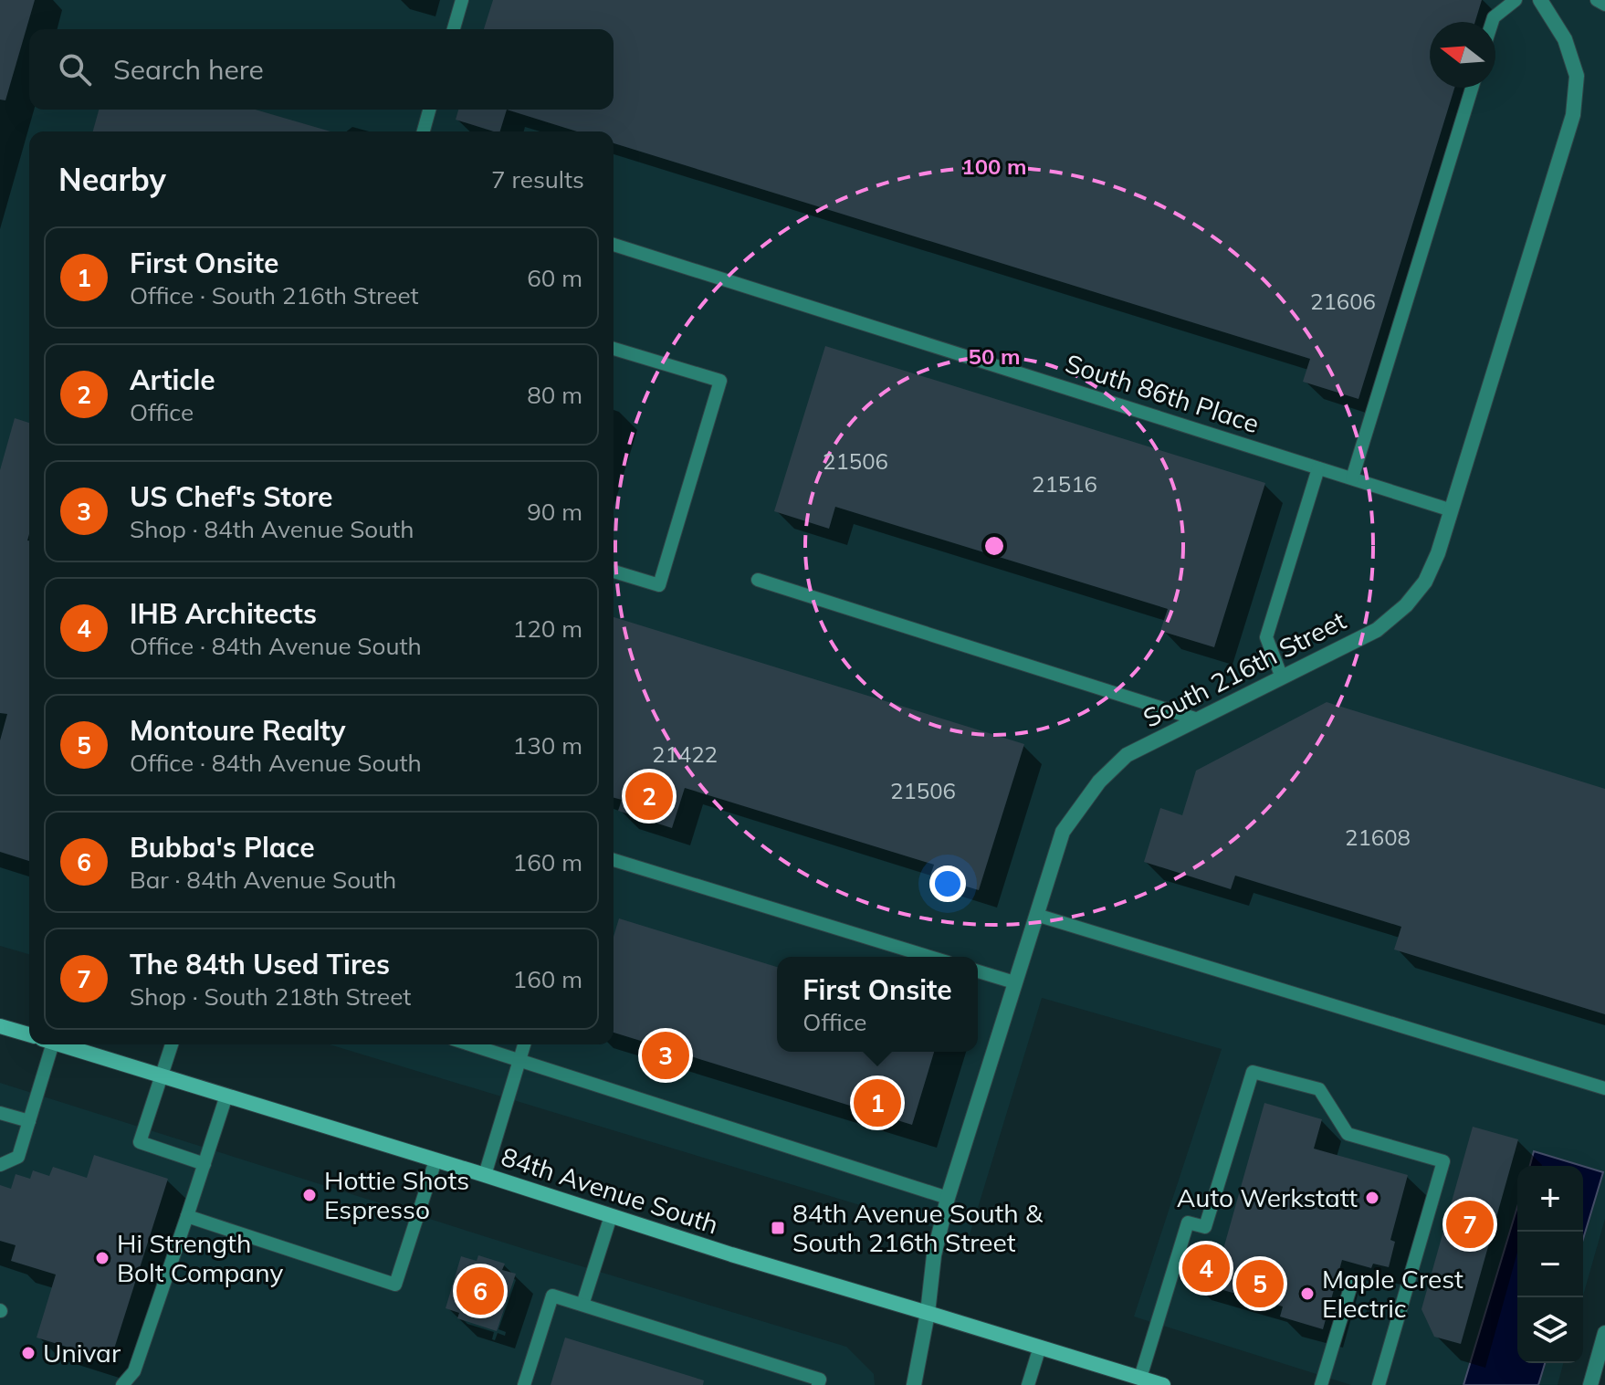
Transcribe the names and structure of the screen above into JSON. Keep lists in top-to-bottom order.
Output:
{
  "streets": {
    "main road": ["84th Avenue South"],
    "street": ["South 216th Street"],
    "lane": ["South 86th Place"]
  },
  "crossings": [
    ["South 86th Place", "South 216th Street"],
    ["South 216th Street", "84th Avenue South"]
  ],
  "places": {
    "other": [
      "Hottie Shots Espresso",
      "Auto Werkstatt",
      "Hi Strength Bolt Company",
      "Maple Crest Electric",
      "Univar"
    ],
    "transit": ["84th Avenue South & South 216th Street"]
  },
  "house_numbers": [
    "21606",
    "21506",
    "21516",
    "21422",
    "21506",
    "21608"
  ],
  "north": "left",
  "page": {
    "search": "Search here",
    "heading": ["Nearby", "7 results"],
    "list": [
      {
        "mark": "1",
        "name": "First Onsite",
        "note": "Office · South 216th Street",
        "value": "60 m"
      },
      {
        "mark": "2",
        "name": "Article",
        "note": "Office",
        "value": "80 m"
      },
      {
        "mark": "3",
        "name": "US Chef's Store",
        "note": "Shop · 84th Avenue South",
        "value": "90 m"
      },
      {
        "mark": "4",
        "name": "IHB Architects",
        "note": "Office · 84th Avenue South",
        "value": "120 m"
      },
      {
        "mark": "5",
        "name": "Montoure Realty",
        "note": "Office · 84th Avenue South",
        "value": "130 m"
      },
      {
        "mark": "6",
        "name": "Bubba's Place",
        "note": "Bar · 84th Avenue South",
        "value": "160 m"
      },
      {
        "mark": "7",
        "name": "The 84th Used Tires",
        "note": "Shop · South 218th Street",
        "value": "160 m"
      }
    ],
    "pins": [
      "2",
      "3",
      "1",
      "7",
      "4",
      "5",
      "6"
    ],
    "popup": ["First Onsite", "Office"],
    "map_buttons": ["+", "−"]
  },
  "rings": ["100 m", "50 m"]
}
